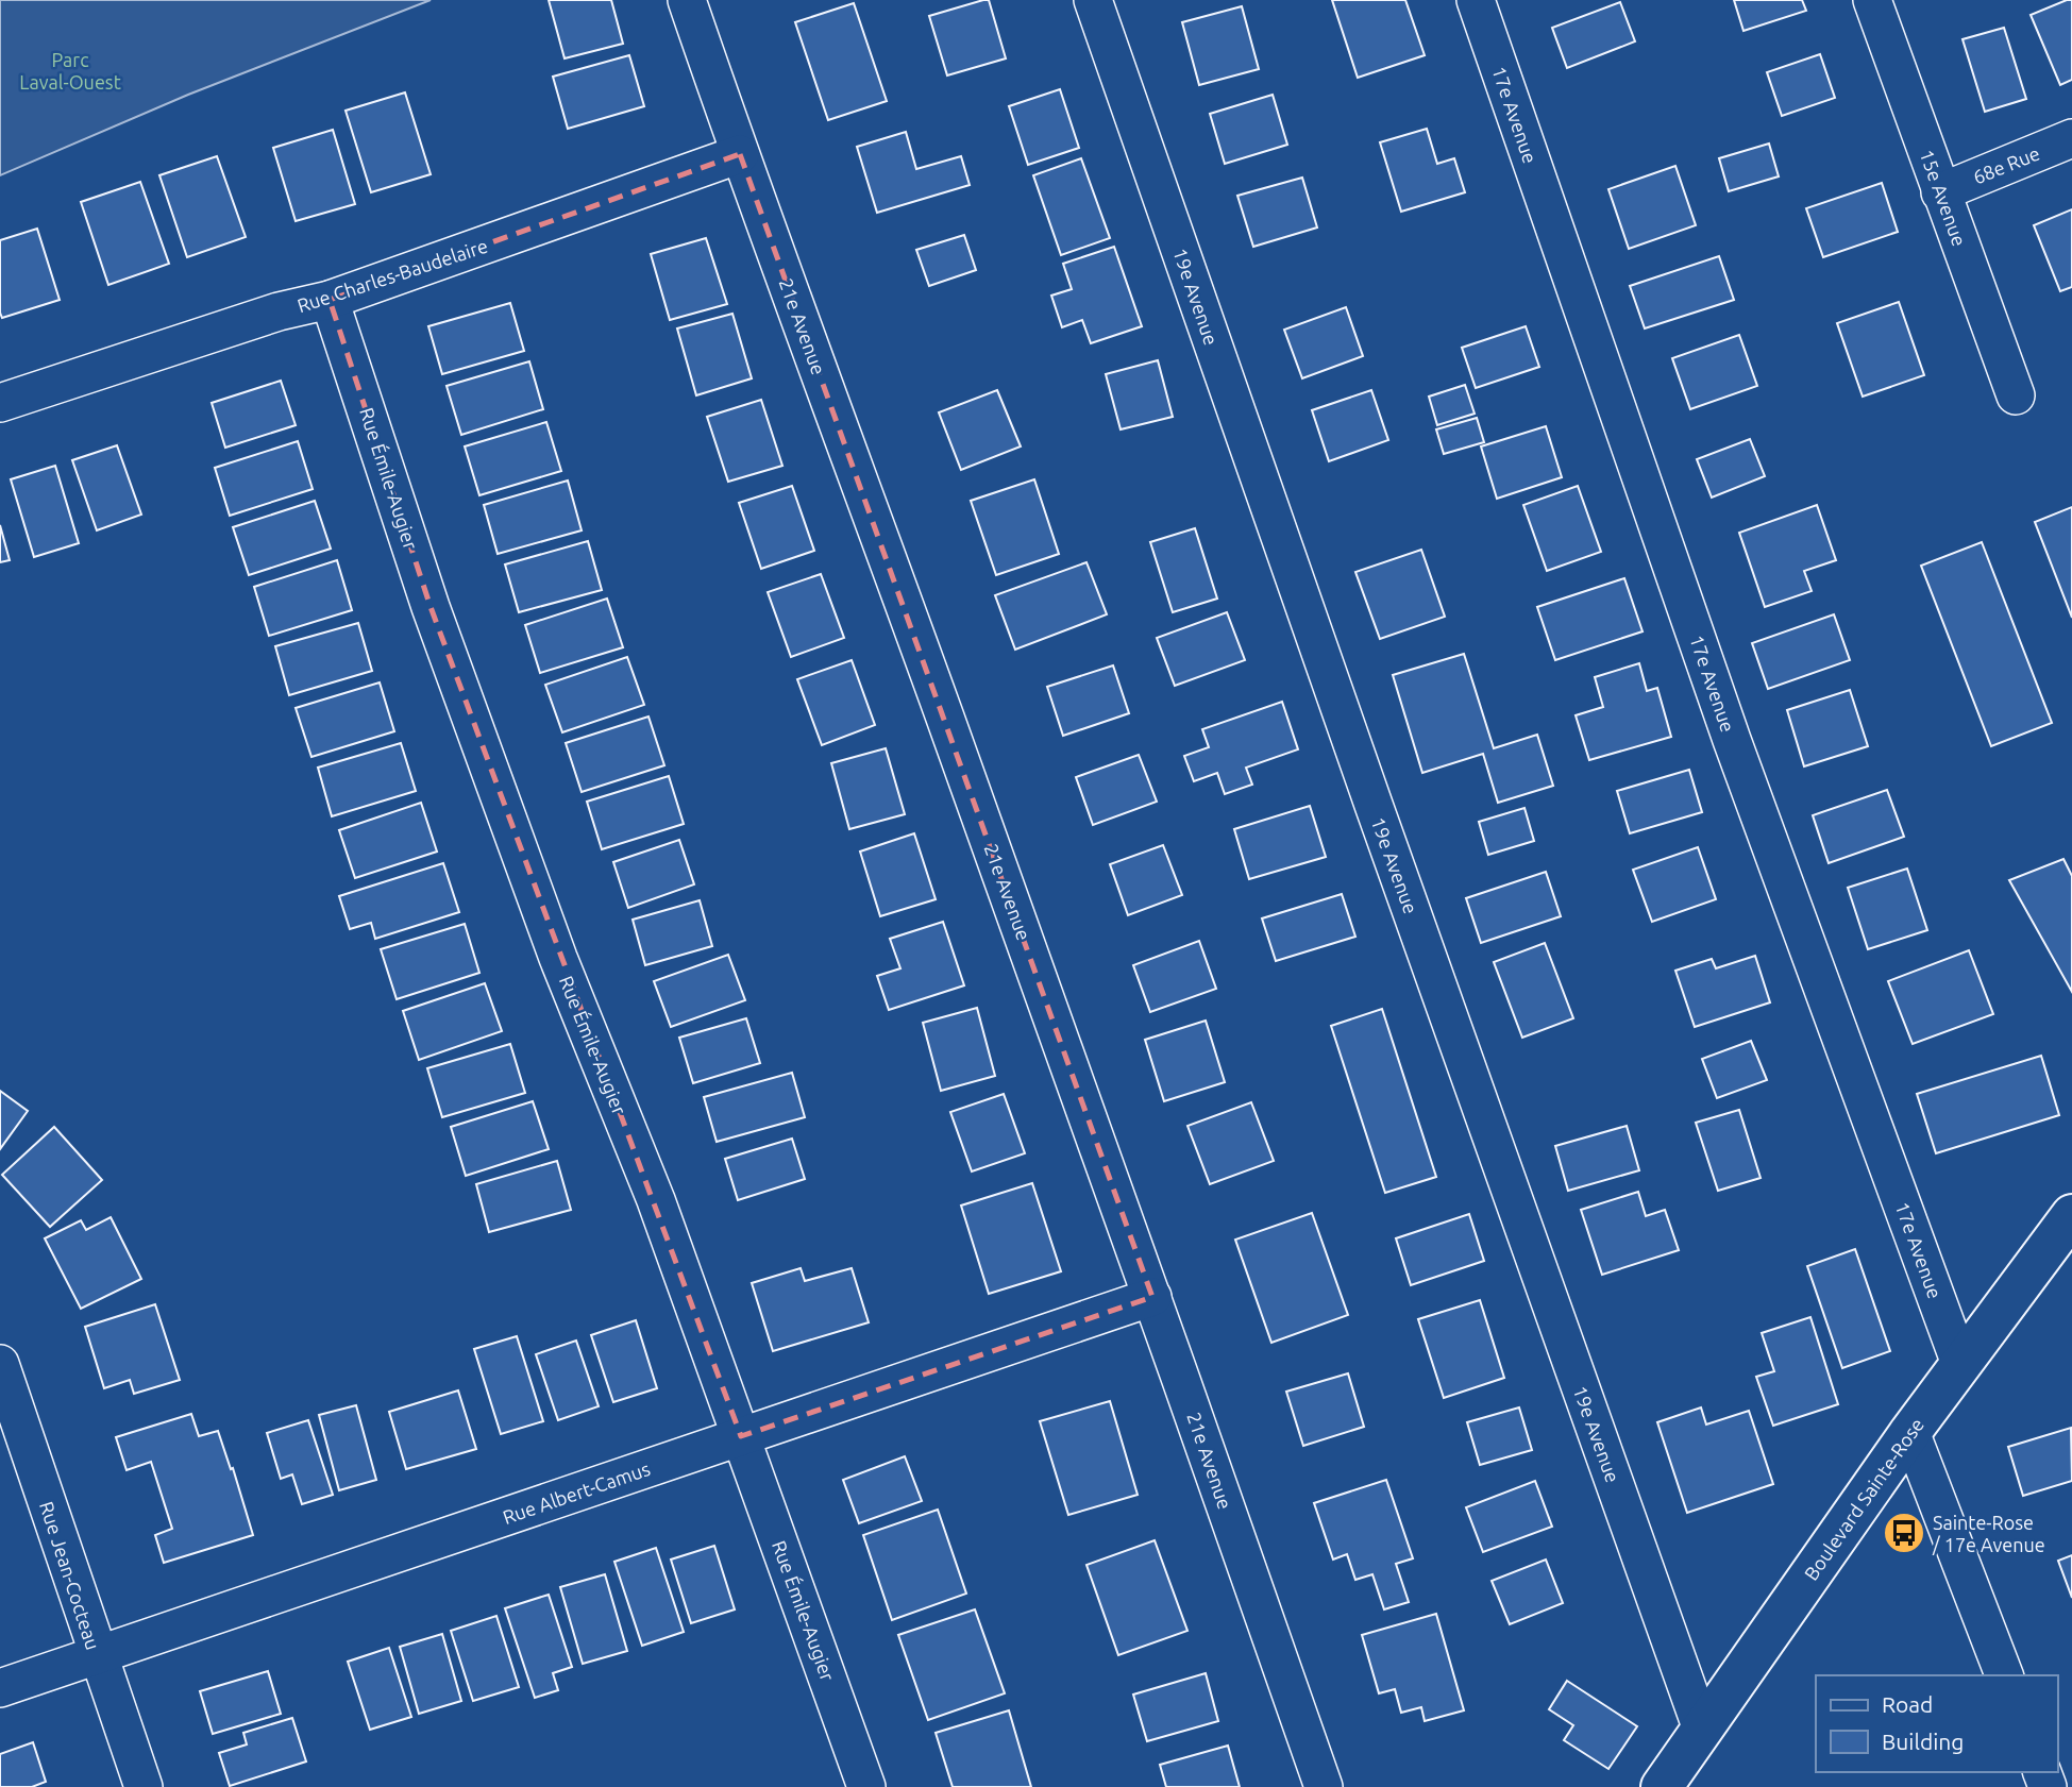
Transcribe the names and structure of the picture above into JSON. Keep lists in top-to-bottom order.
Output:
{
  "streets": {
    "street": [
      "17e Avenue",
      "68e Rue",
      "15e Avenue",
      "Rue Charles-Baudelaire",
      "19e Avenue",
      "21e Avenue",
      "Rue Émile-Augier",
      "Rue Albert-Camus",
      "Boulevard Sainte-Rose",
      "Rue Jean-Cocteau"
    ]
  },
  "crossings": [
    ["17e Avenue", "Boulevard Sainte-Rose"],
    ["68e Rue", "15e Avenue"],
    ["Rue Charles-Baudelaire", "21e Avenue"],
    ["Rue Charles-Baudelaire", "Rue Émile-Augier"],
    ["19e Avenue", "Boulevard Sainte-Rose"],
    ["21e Avenue", "Rue Albert-Camus"],
    ["Rue Émile-Augier", "Rue Albert-Camus"],
    ["Rue Albert-Camus", "Rue Jean-Cocteau"]
  ],
  "parks": ["Parc Laval-Ouest"],
  "places": {
    "bus stop": ["Sainte-Rose / 17e Avenue"]
  },
  "legend": ["Road", "Building"]
}
